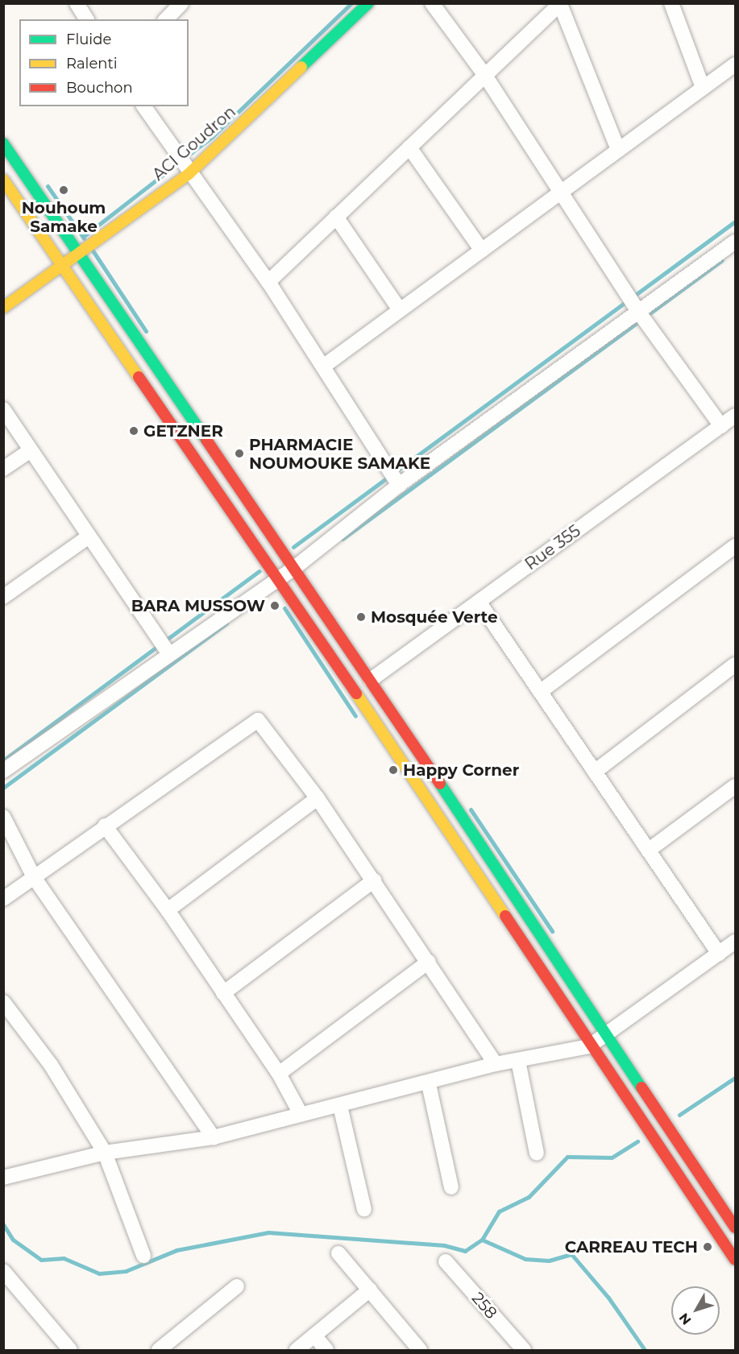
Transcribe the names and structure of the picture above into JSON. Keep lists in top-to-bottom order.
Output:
{
  "streets": {
    "main road": ["ACI Goudron"],
    "street": ["Rue 355", "258"]
  },
  "places": [
    "Nouhoum Samake",
    "GETZNER",
    "PHARMACIE NOUMOUKE SAMAKE",
    "BARA MUSSOW",
    "Mosquée Verte",
    "Happy Corner",
    "CARREAU TECH"
  ],
  "legend": ["Fluide", "Ralenti", "Bouchon"],
  "north": "bottom left"
}
